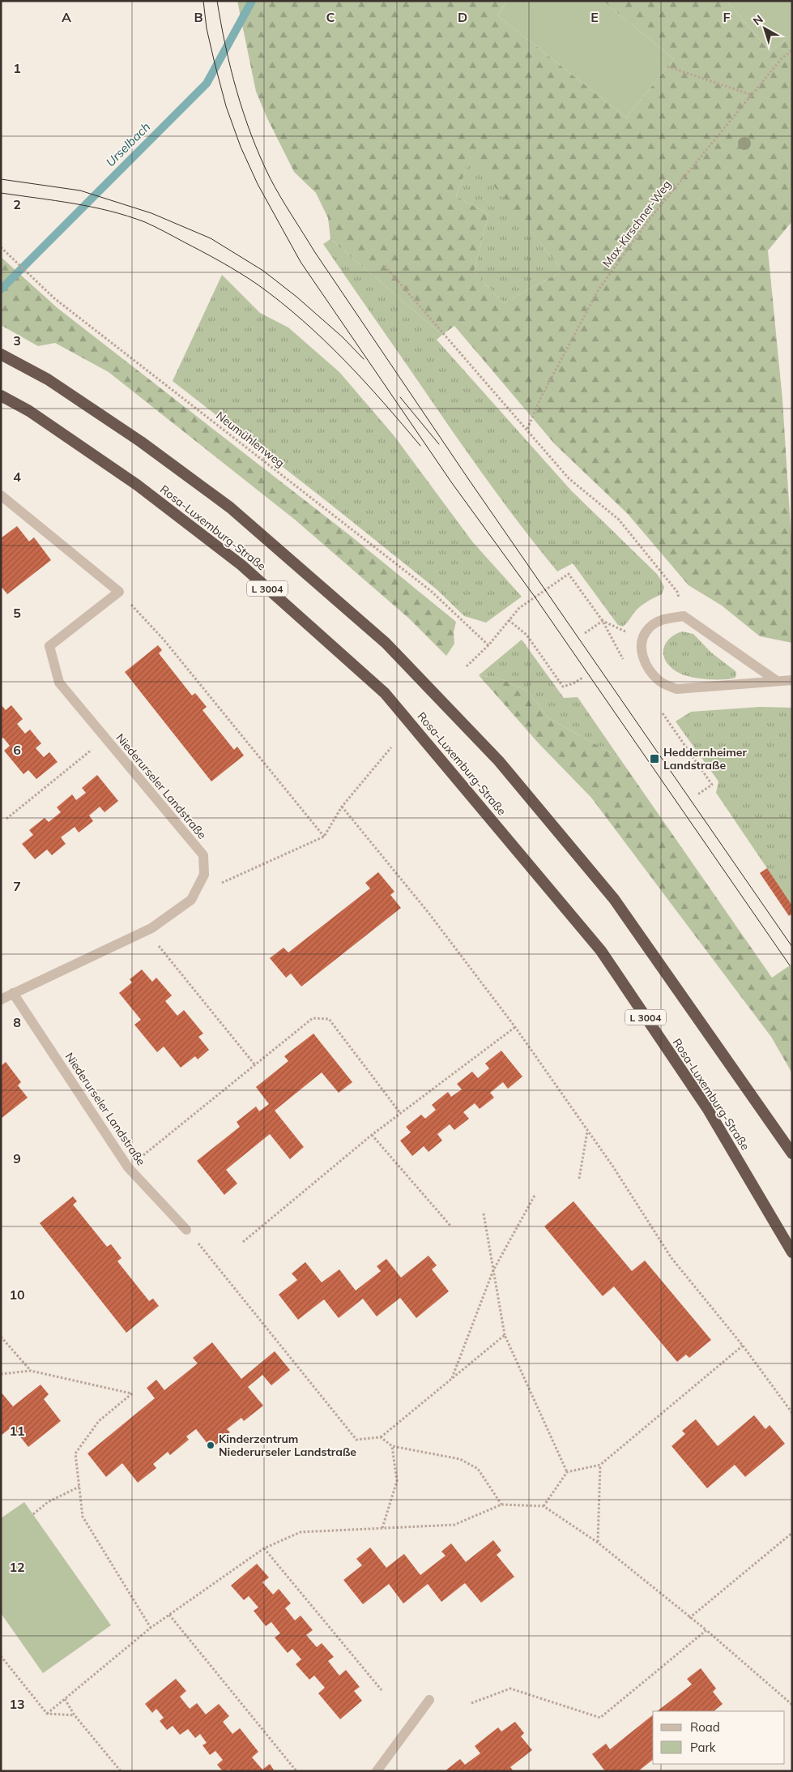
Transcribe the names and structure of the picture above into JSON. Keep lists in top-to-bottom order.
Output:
{
  "streets": {
    "highway": ["Rosa-Luxemburg-Straße", "L 3004"],
    "street": ["Niederurseler Landstraße"],
    "path": ["Max-Kirschner-Weg", "Neumühlenweg"]
  },
  "water": ["Urselbach"],
  "places": {
    "transit": ["Heddernheimer Landstraße"],
    "other": ["Kinderzentrum Niederurseler Landstraße"]
  },
  "legend": ["Road", "Park"],
  "north": "top left",
  "grid": {
    "columns": [
      "A",
      "B",
      "C",
      "D",
      "E",
      "F"
    ],
    "rows": [
      "1",
      "2",
      "3",
      "4",
      "5",
      "6",
      "7",
      "8",
      "9",
      "10",
      "11",
      "12",
      "13"
    ]
  }
}
